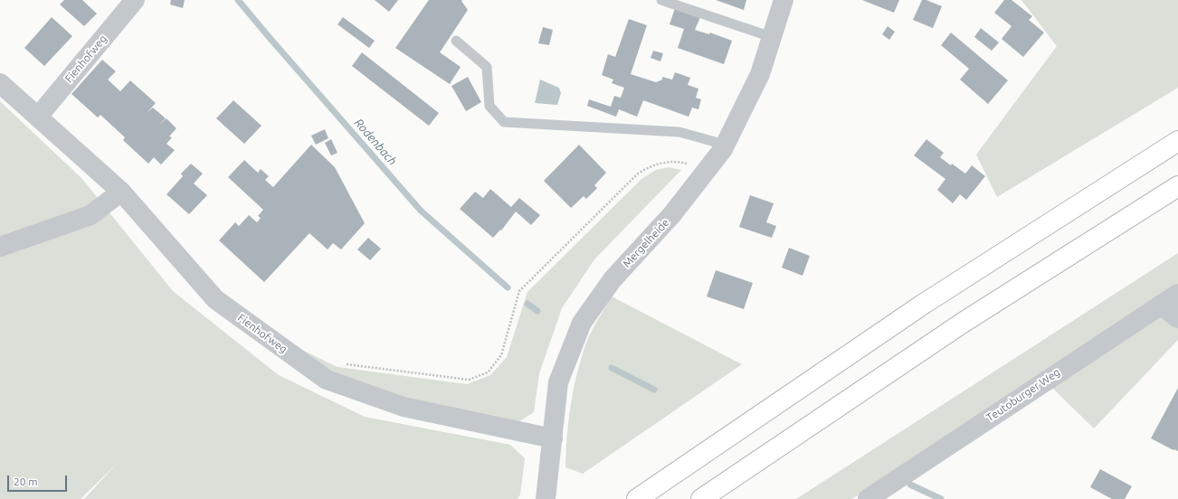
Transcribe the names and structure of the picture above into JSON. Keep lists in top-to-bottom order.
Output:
{
  "streets": {
    "street": ["Fienhofweg", "Mergelheide", "Teutoburger Weg"]
  },
  "crossings": [
    ["Fienhofweg", "Mergelheide"]
  ],
  "water": ["Rodenbach"],
  "scale_bar": "20 m"
}
